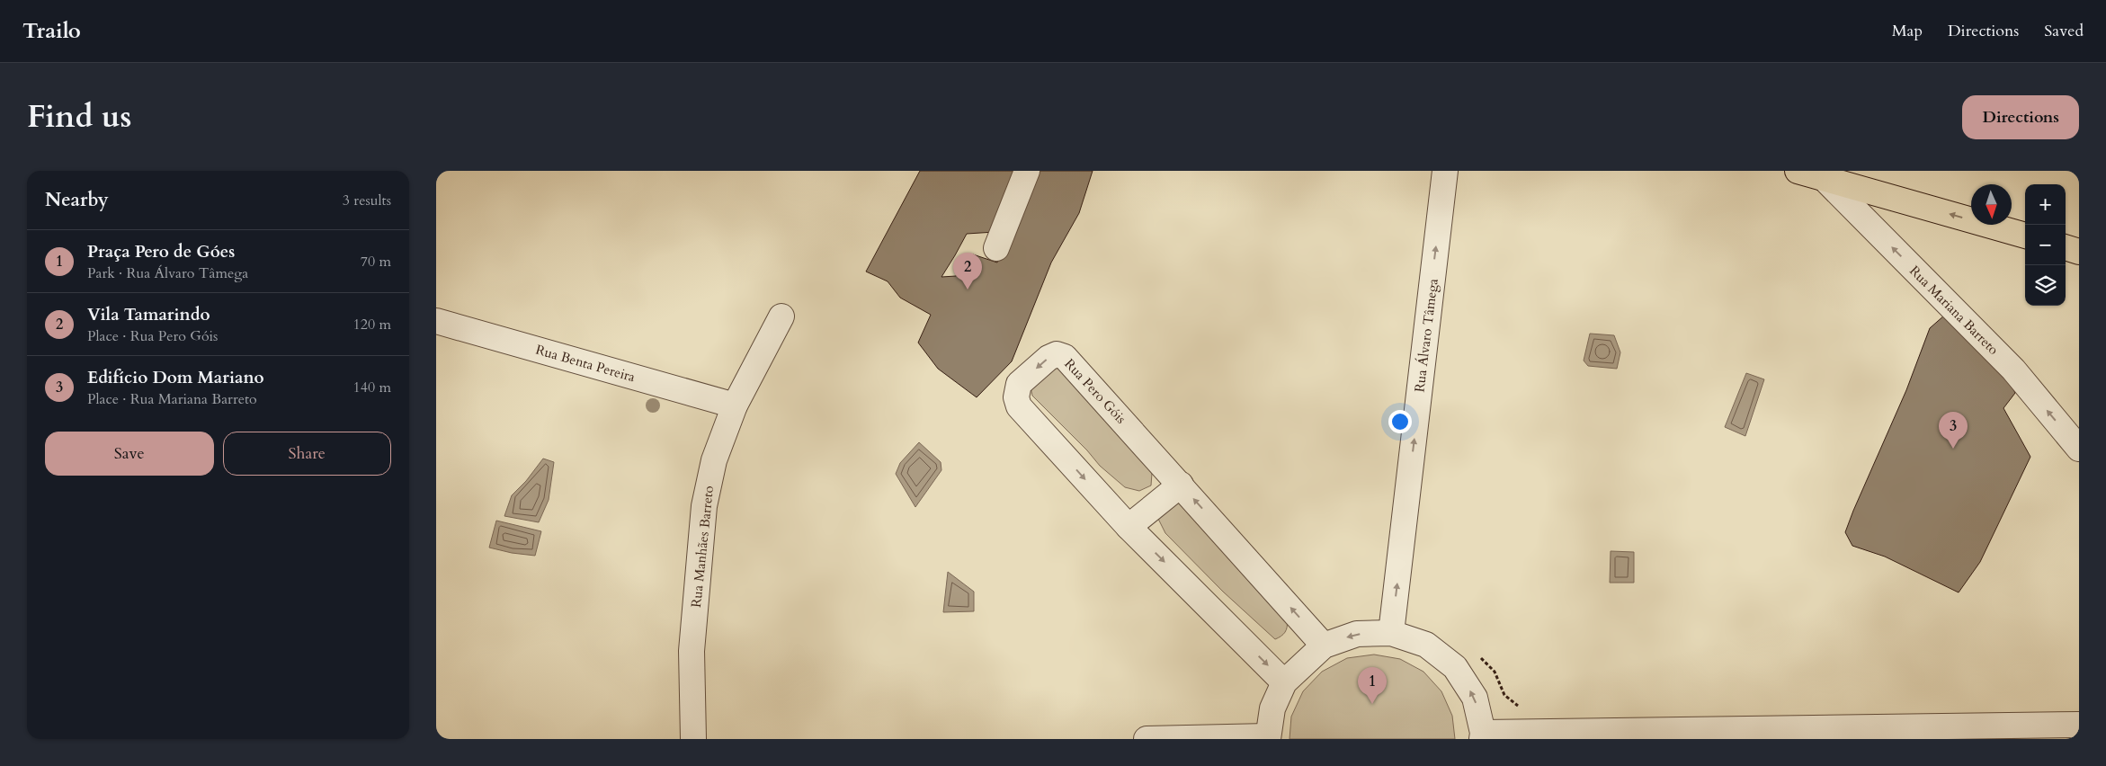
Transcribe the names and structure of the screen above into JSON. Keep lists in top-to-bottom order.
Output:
{
  "streets": {
    "street": [
      "Rua Mariana Barreto",
      "Rua Álvaro Tâmega",
      "Rua Benta Pereira",
      "Rua Pero Góis",
      "Rua Manhães Barreto"
    ]
  },
  "crossings": [
    ["Rua Benta Pereira", "Rua Manhães Barreto"]
  ],
  "one_way": ["Rua Mariana Barreto", "Rua Álvaro Tâmega"],
  "north": "bottom",
  "page": {
    "header": "Trailo",
    "nav": ["Map", "Directions", "Saved"],
    "title": "Find us",
    "buttons": [
      "Directions",
      ["Save", "Share"]
    ],
    "heading": ["Nearby", "3 results"],
    "map_buttons": ["+", "−"],
    "list": [
      {
        "mark": "1",
        "name": "Praça Pero de Góes",
        "note": "Park · Rua Álvaro Tâmega",
        "value": "70 m"
      },
      {
        "mark": "2",
        "name": "Vila Tamarindo",
        "note": "Place · Rua Pero Góis",
        "value": "120 m"
      },
      {
        "mark": "3",
        "name": "Edifício Dom Mariano",
        "note": "Place · Rua Mariana Barreto",
        "value": "140 m"
      }
    ],
    "pins": ["2", "3", "1"]
  }
}
